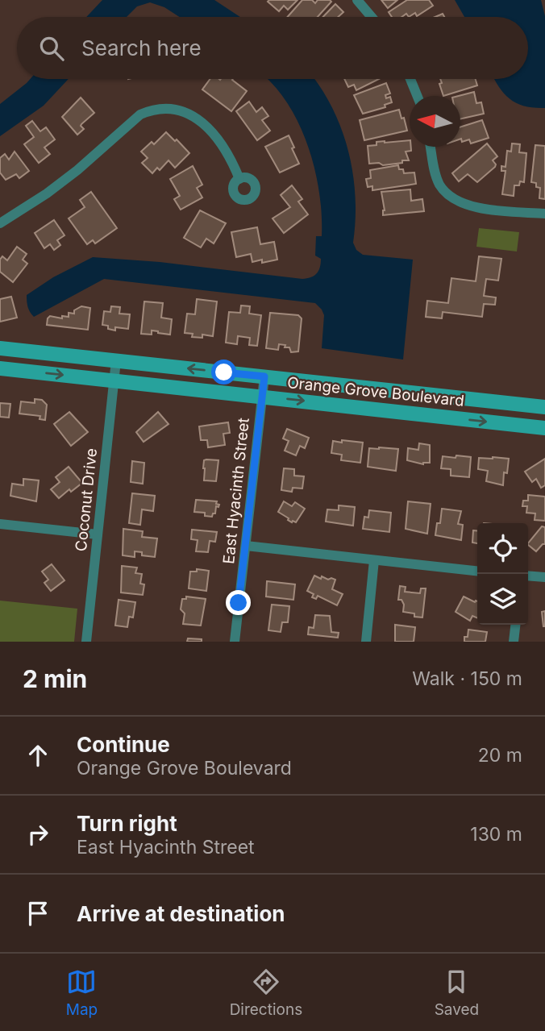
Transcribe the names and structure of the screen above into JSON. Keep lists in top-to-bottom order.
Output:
{
  "streets": {
    "street": ["Orange Grove Boulevard", "East Hyacinth Street", "Coconut Drive"]
  },
  "crossings": [
    ["Orange Grove Boulevard", "East Hyacinth Street"],
    ["Orange Grove Boulevard", "Coconut Drive"]
  ],
  "north": "left",
  "page": {
    "search": "Search here",
    "heading": ["2 min", "Walk · 150 m"],
    "list": [
      ["Continue", "Orange Grove Boulevard", "20 m"],
      ["Turn right", "East Hyacinth Street", "130 m"],
      "Arrive at destination"
    ],
    "nav": ["Map", "Directions", "Saved"]
  }
}
